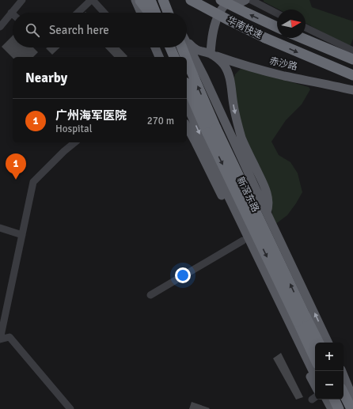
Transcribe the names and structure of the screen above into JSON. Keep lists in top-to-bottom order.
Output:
{
  "streets": {
    "highway": ["华南快速", "新滘东路"],
    "main road": ["赤沙路"]
  },
  "north": "right",
  "page": {
    "search": "Search here",
    "heading": "Nearby",
    "list": [
      {
        "mark": "1",
        "name": "广州海军医院",
        "note": "Hospital",
        "value": "270 m"
      }
    ],
    "pins": "1",
    "map_buttons": ["+", "−"]
  }
}
